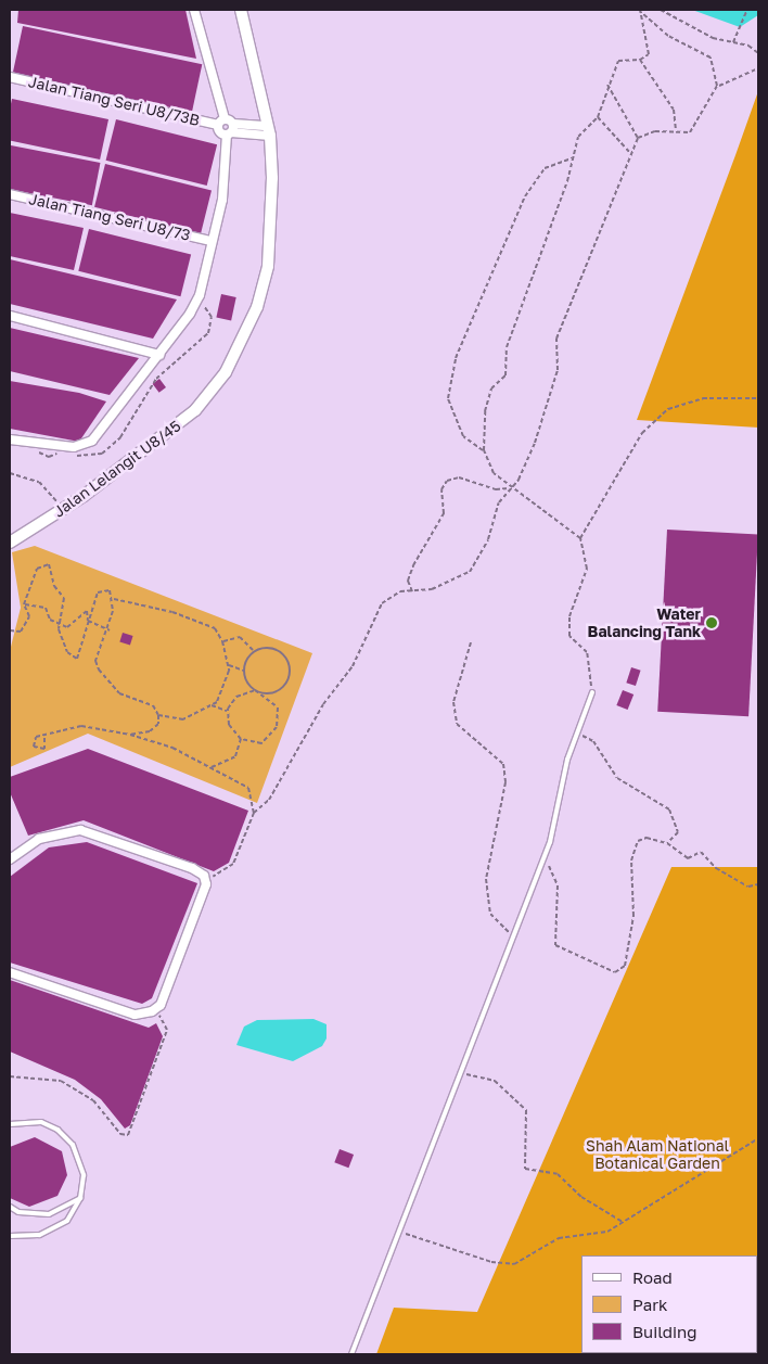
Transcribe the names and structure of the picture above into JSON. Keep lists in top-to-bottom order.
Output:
{
  "streets": {
    "street": ["Jalan Tiang Seri U8/73B", "Jalan Tiang Seri U8/73", "Jalan Lelangit U8/45"]
  },
  "crossings": [
    ["Jalan Tiang Seri U8/73B", "Jalan Tiang Seri U8/73"]
  ],
  "parks": ["Shah Alam National Botanical Garden"],
  "places": ["Water Balancing Tank"],
  "legend": ["Road", "Park", "Building"]
}
